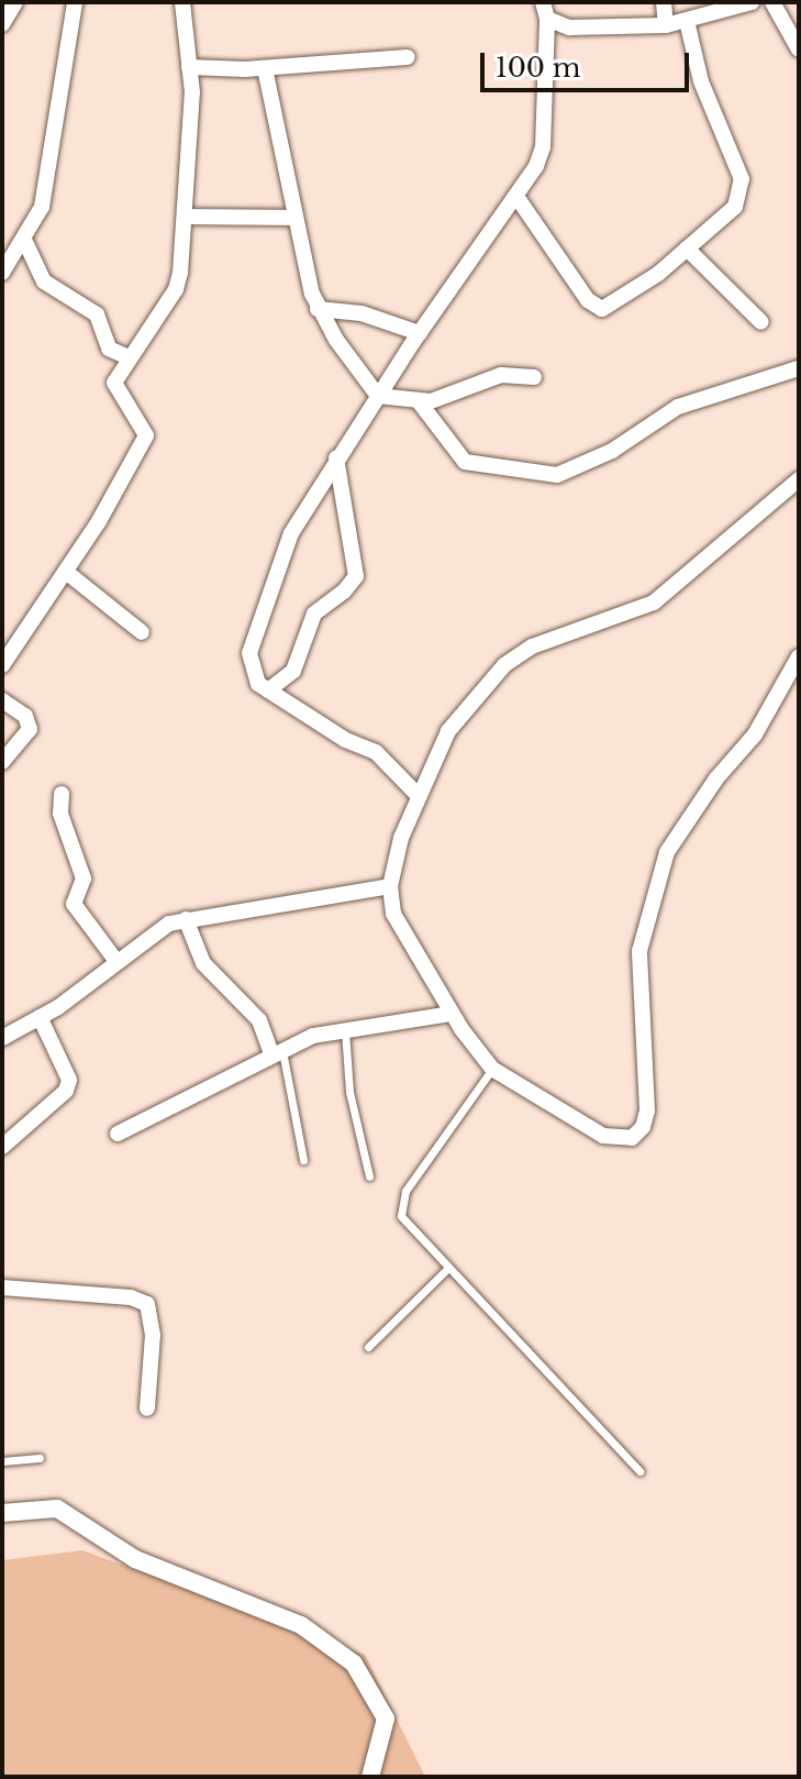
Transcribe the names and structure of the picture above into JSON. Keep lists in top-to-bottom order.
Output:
{
  "scale_bar": "100 m"
}
